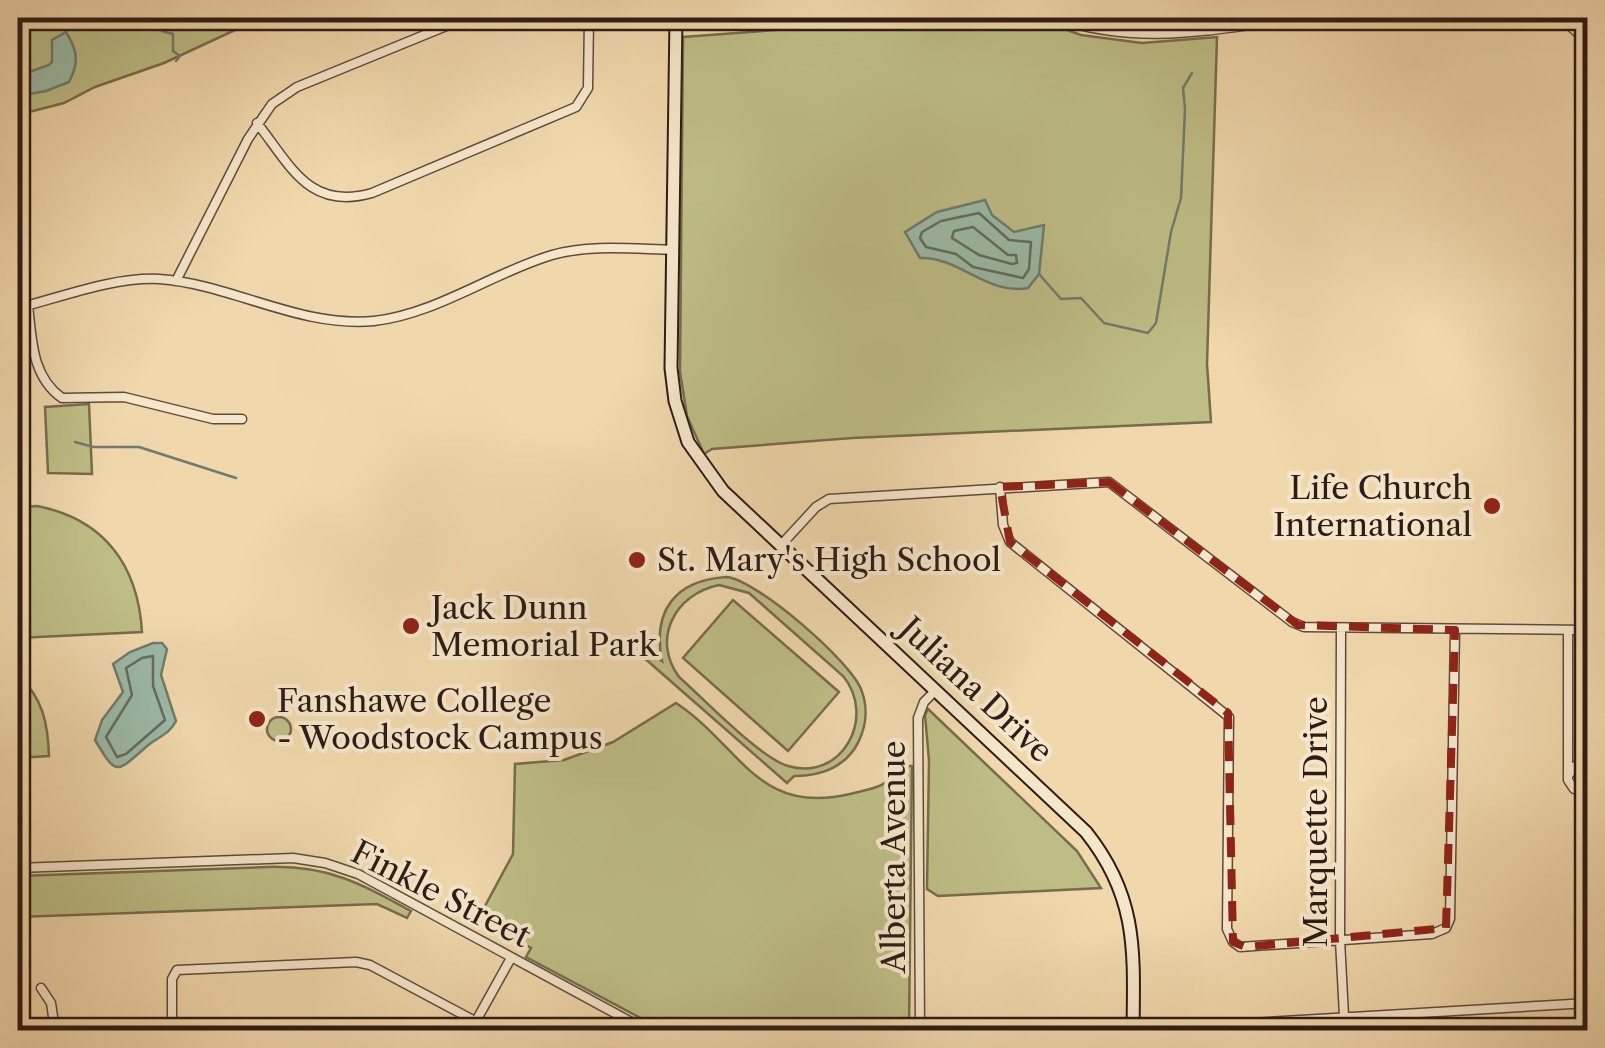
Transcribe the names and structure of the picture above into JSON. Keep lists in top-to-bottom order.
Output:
{
  "streets": {
    "street": [
      "Juliana Drive",
      "Marquette Drive",
      "Alberta Avenue",
      "Finkle Street"
    ]
  },
  "crossings": [
    ["Juliana Drive", "Alberta Avenue"]
  ],
  "places": [
    "Life Church International",
    "St. Mary's High School",
    "Jack Dunn Memorial Park",
    "Fanshawe College - Woodstock Campus"
  ]
}
